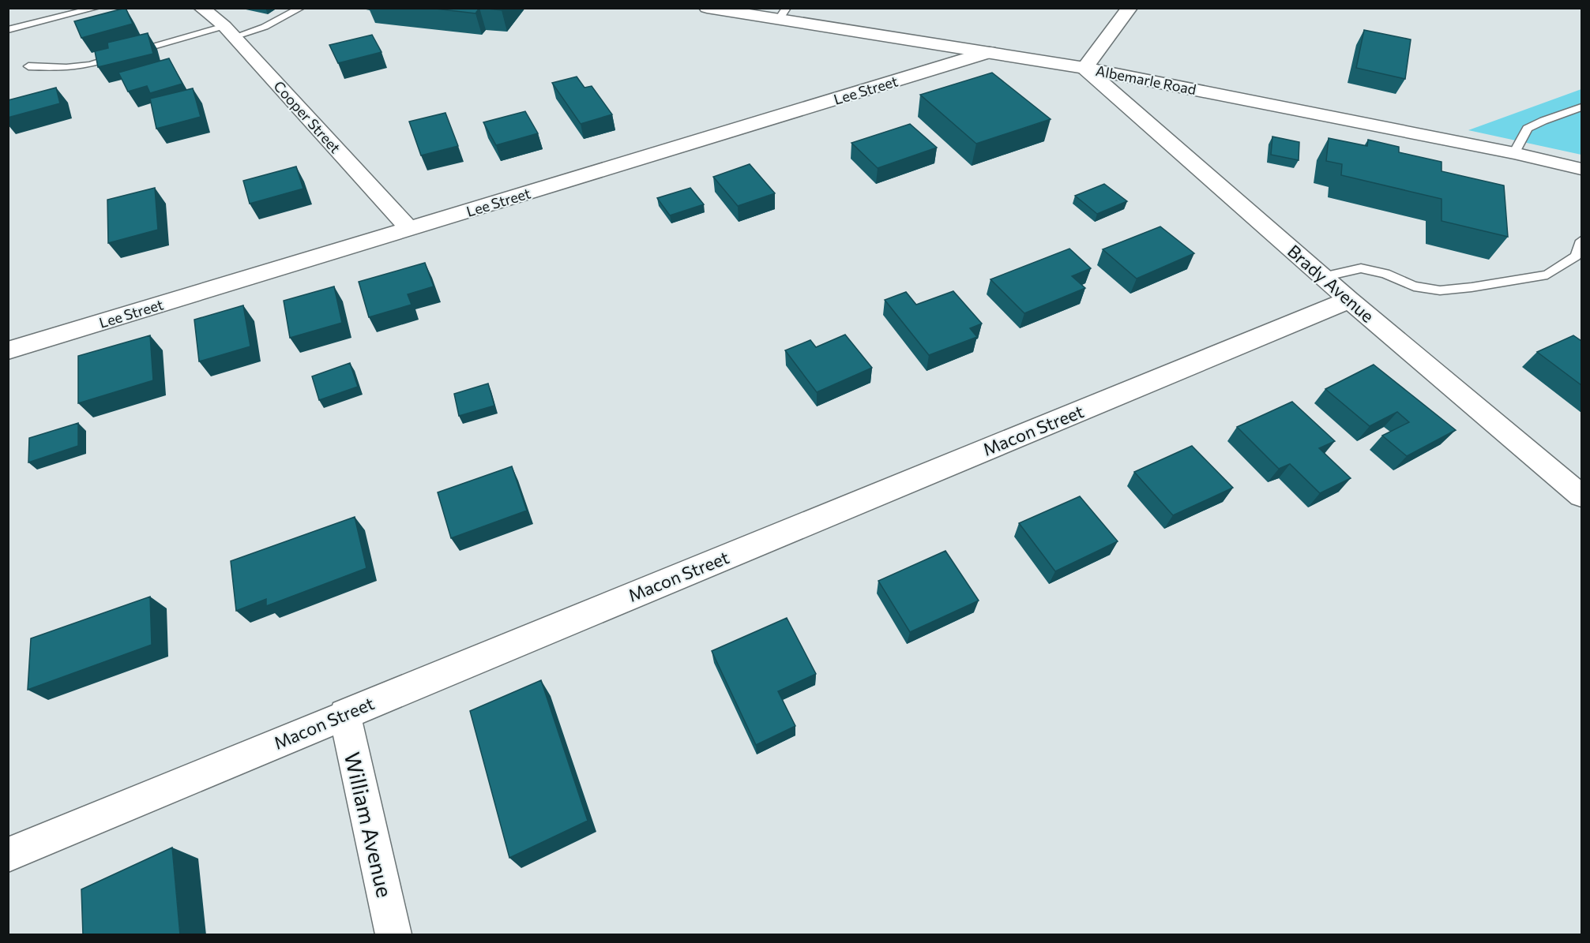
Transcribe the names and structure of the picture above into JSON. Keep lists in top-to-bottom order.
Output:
{
  "streets": {
    "street": [
      "Albemarle Road",
      "Lee Street",
      "Cooper Street",
      "Brady Avenue",
      "Macon Street",
      "William Avenue"
    ]
  },
  "crossings": [
    ["Albemarle Road", "Lee Street"],
    ["Albemarle Road", "Brady Avenue"],
    ["Lee Street", "Cooper Street"],
    ["Brady Avenue", "Macon Street"],
    ["Macon Street", "William Avenue"]
  ]
}
